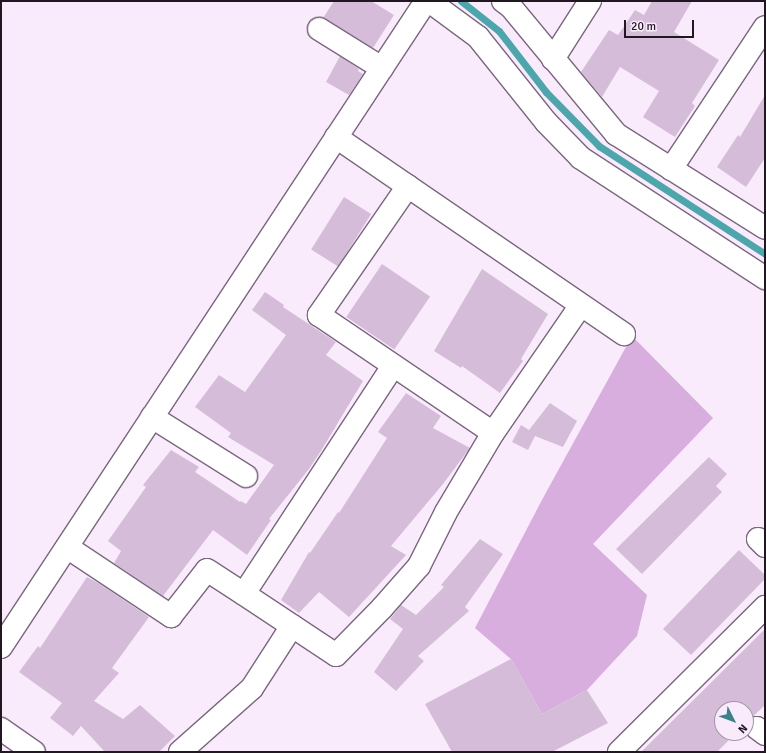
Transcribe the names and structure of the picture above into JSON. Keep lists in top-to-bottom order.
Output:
{
  "scale_bar": "20 m",
  "north": "bottom right"
}
